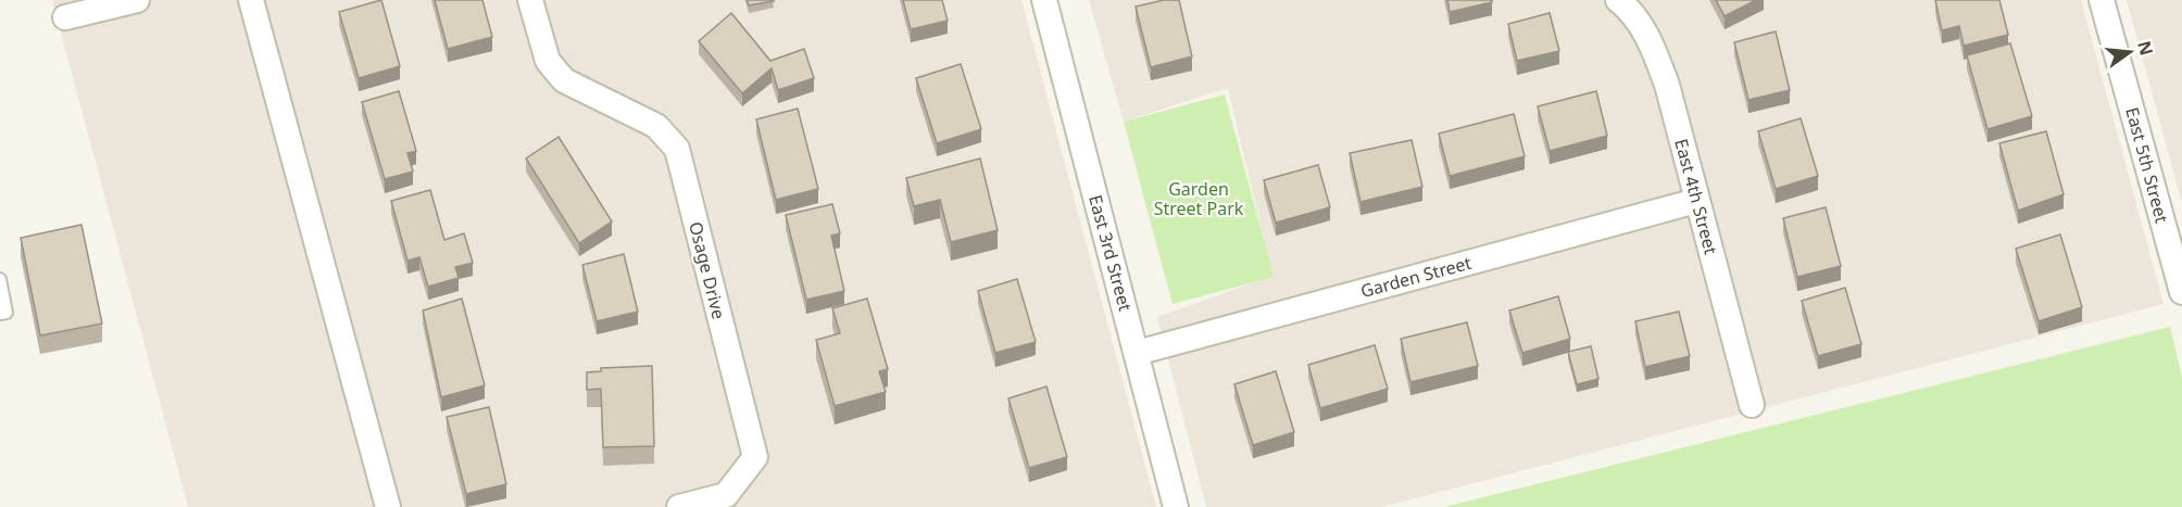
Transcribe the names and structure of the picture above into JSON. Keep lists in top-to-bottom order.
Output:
{
  "streets": {
    "street": [
      "East 5th Street",
      "East 4th Street",
      "East 3rd Street",
      "Osage Drive",
      "Garden Street"
    ]
  },
  "crossings": [
    ["East 4th Street", "Garden Street"],
    ["East 3rd Street", "Garden Street"]
  ],
  "parks": ["Garden Street Park"],
  "north": "right"
}
